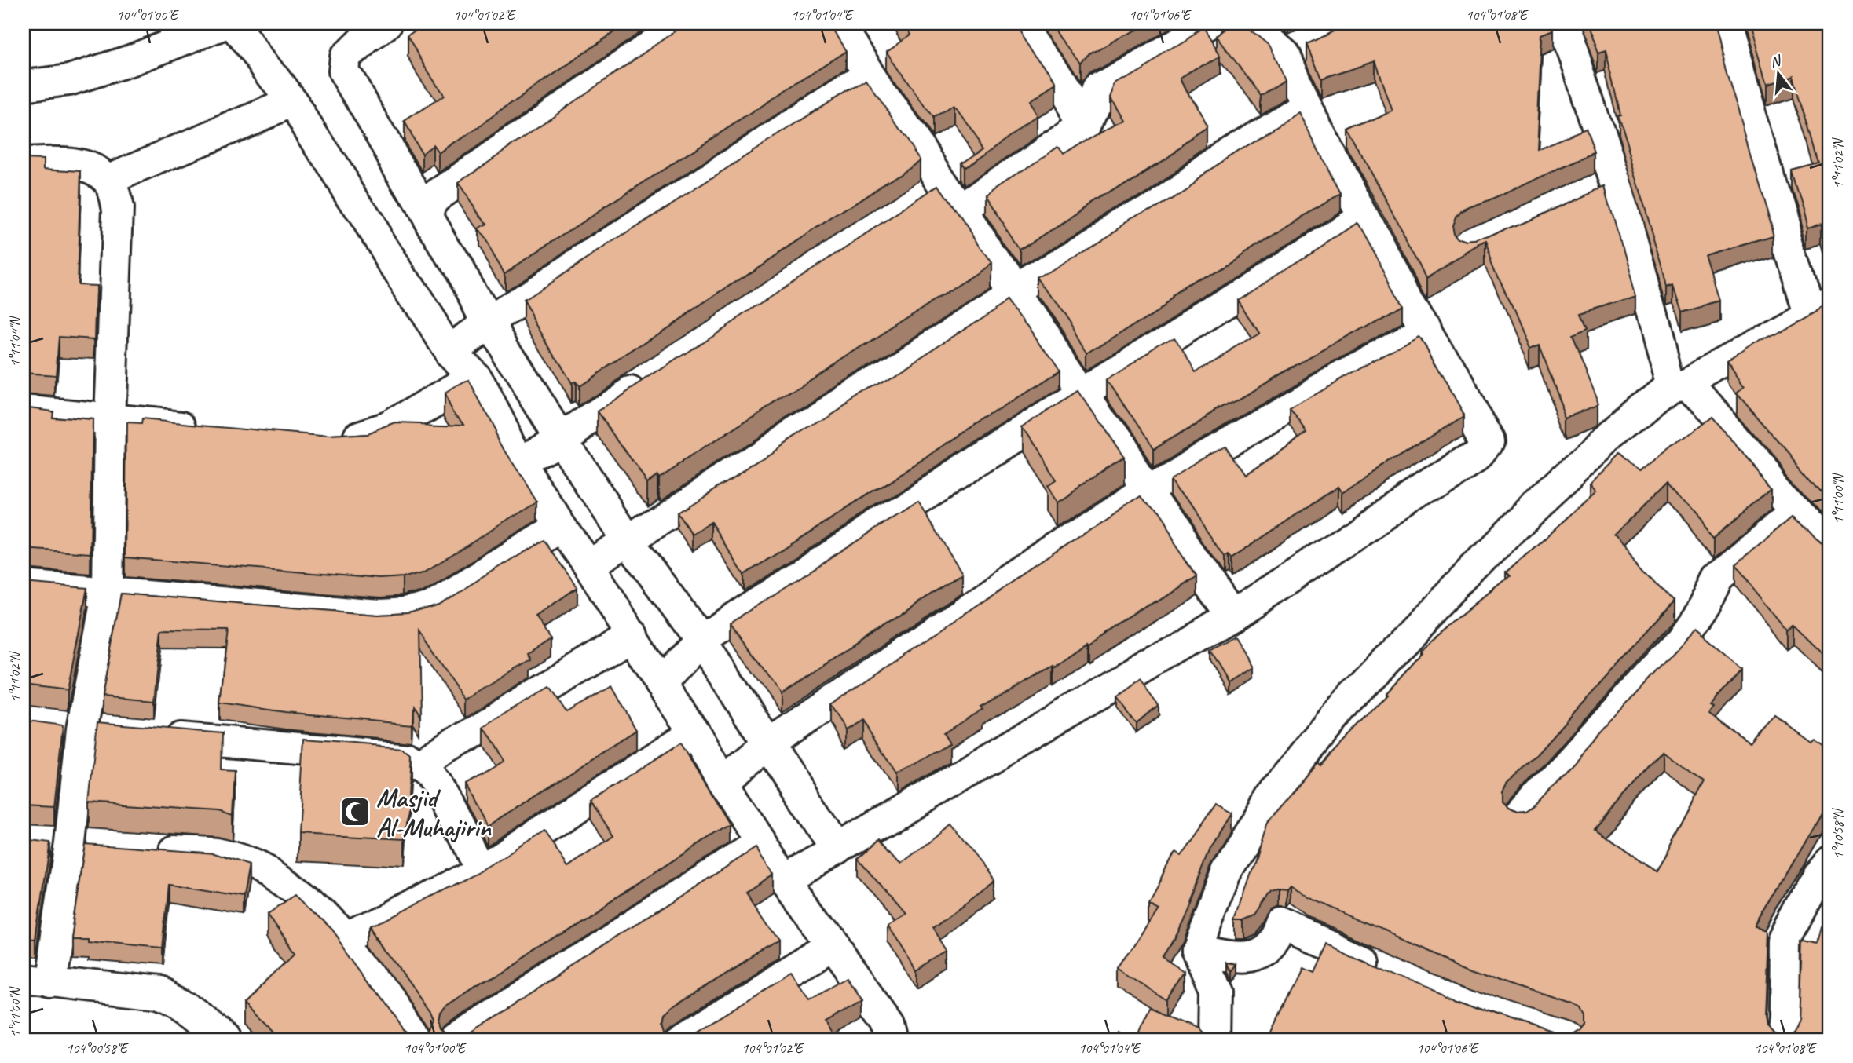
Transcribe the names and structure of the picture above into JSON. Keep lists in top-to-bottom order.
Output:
{
  "places": {
    "mosque": ["Masjid Al-Muhajirin"]
  },
  "north": "top",
  "coordinates": [
    "104°01'00\"E",
    "104°01'02\"E",
    "104°01'04\"E",
    "104°01'06\"E",
    "104°01'08\"E",
    "1°11'02\"N",
    "1°11'04\"N",
    "1°11'00\"N",
    "1°10'58\"N",
    "104°00'58\"E"
  ]
}
